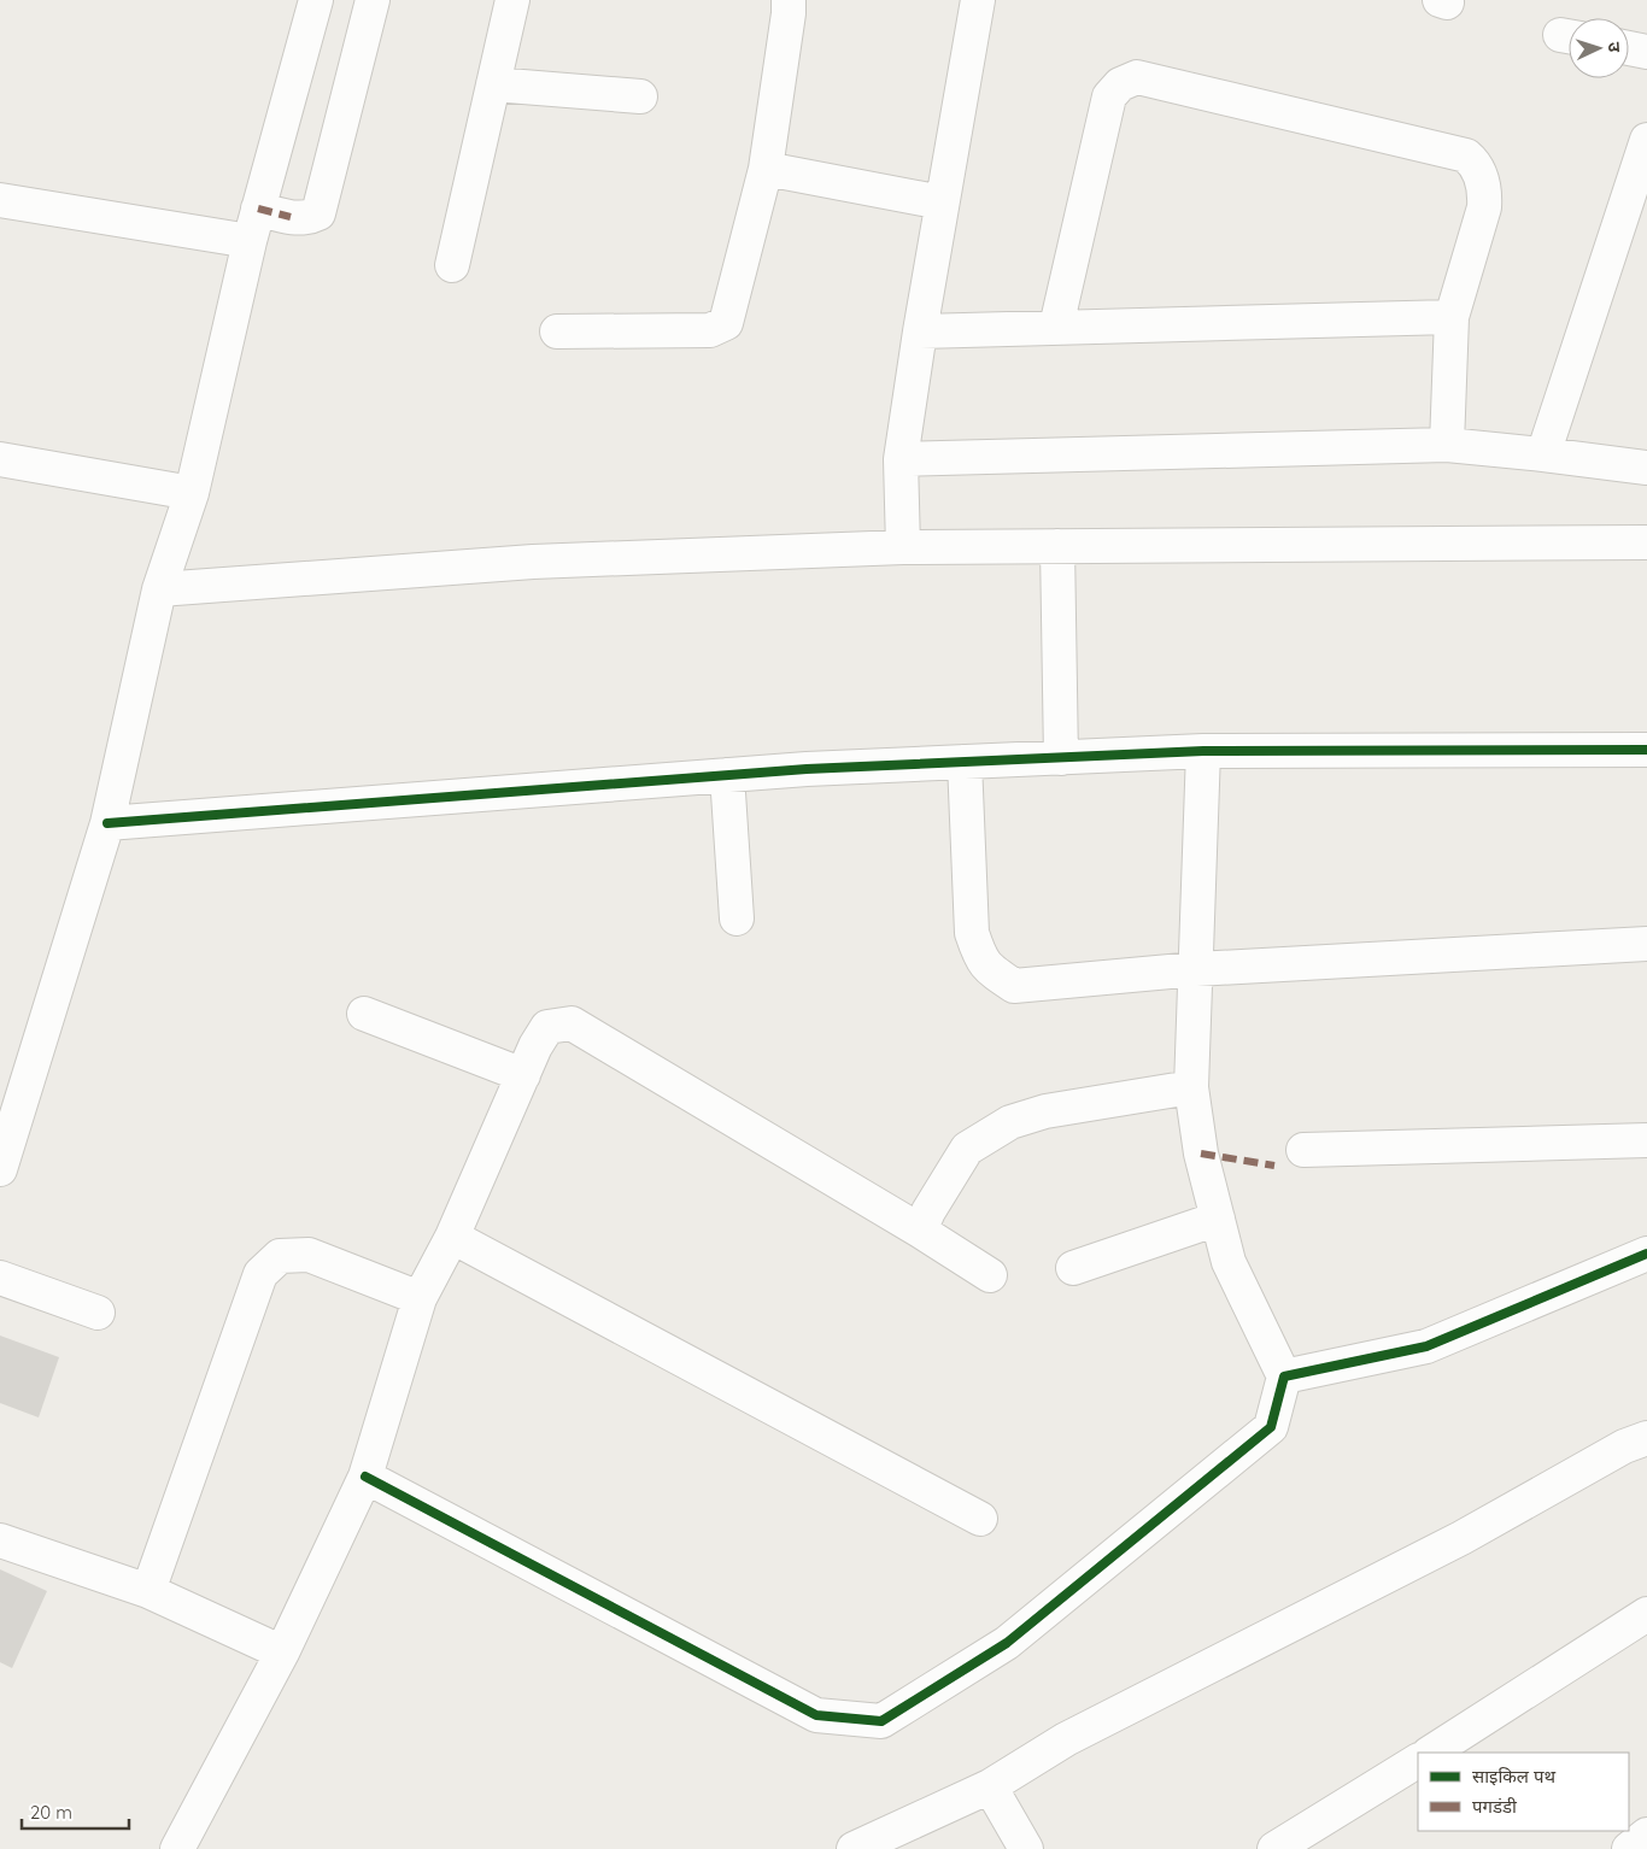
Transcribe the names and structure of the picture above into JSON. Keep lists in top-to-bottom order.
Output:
{
  "legend": ["साइकिल पथ", "पगडंडी"],
  "scale_bar": "20 m",
  "north": "right"
}
